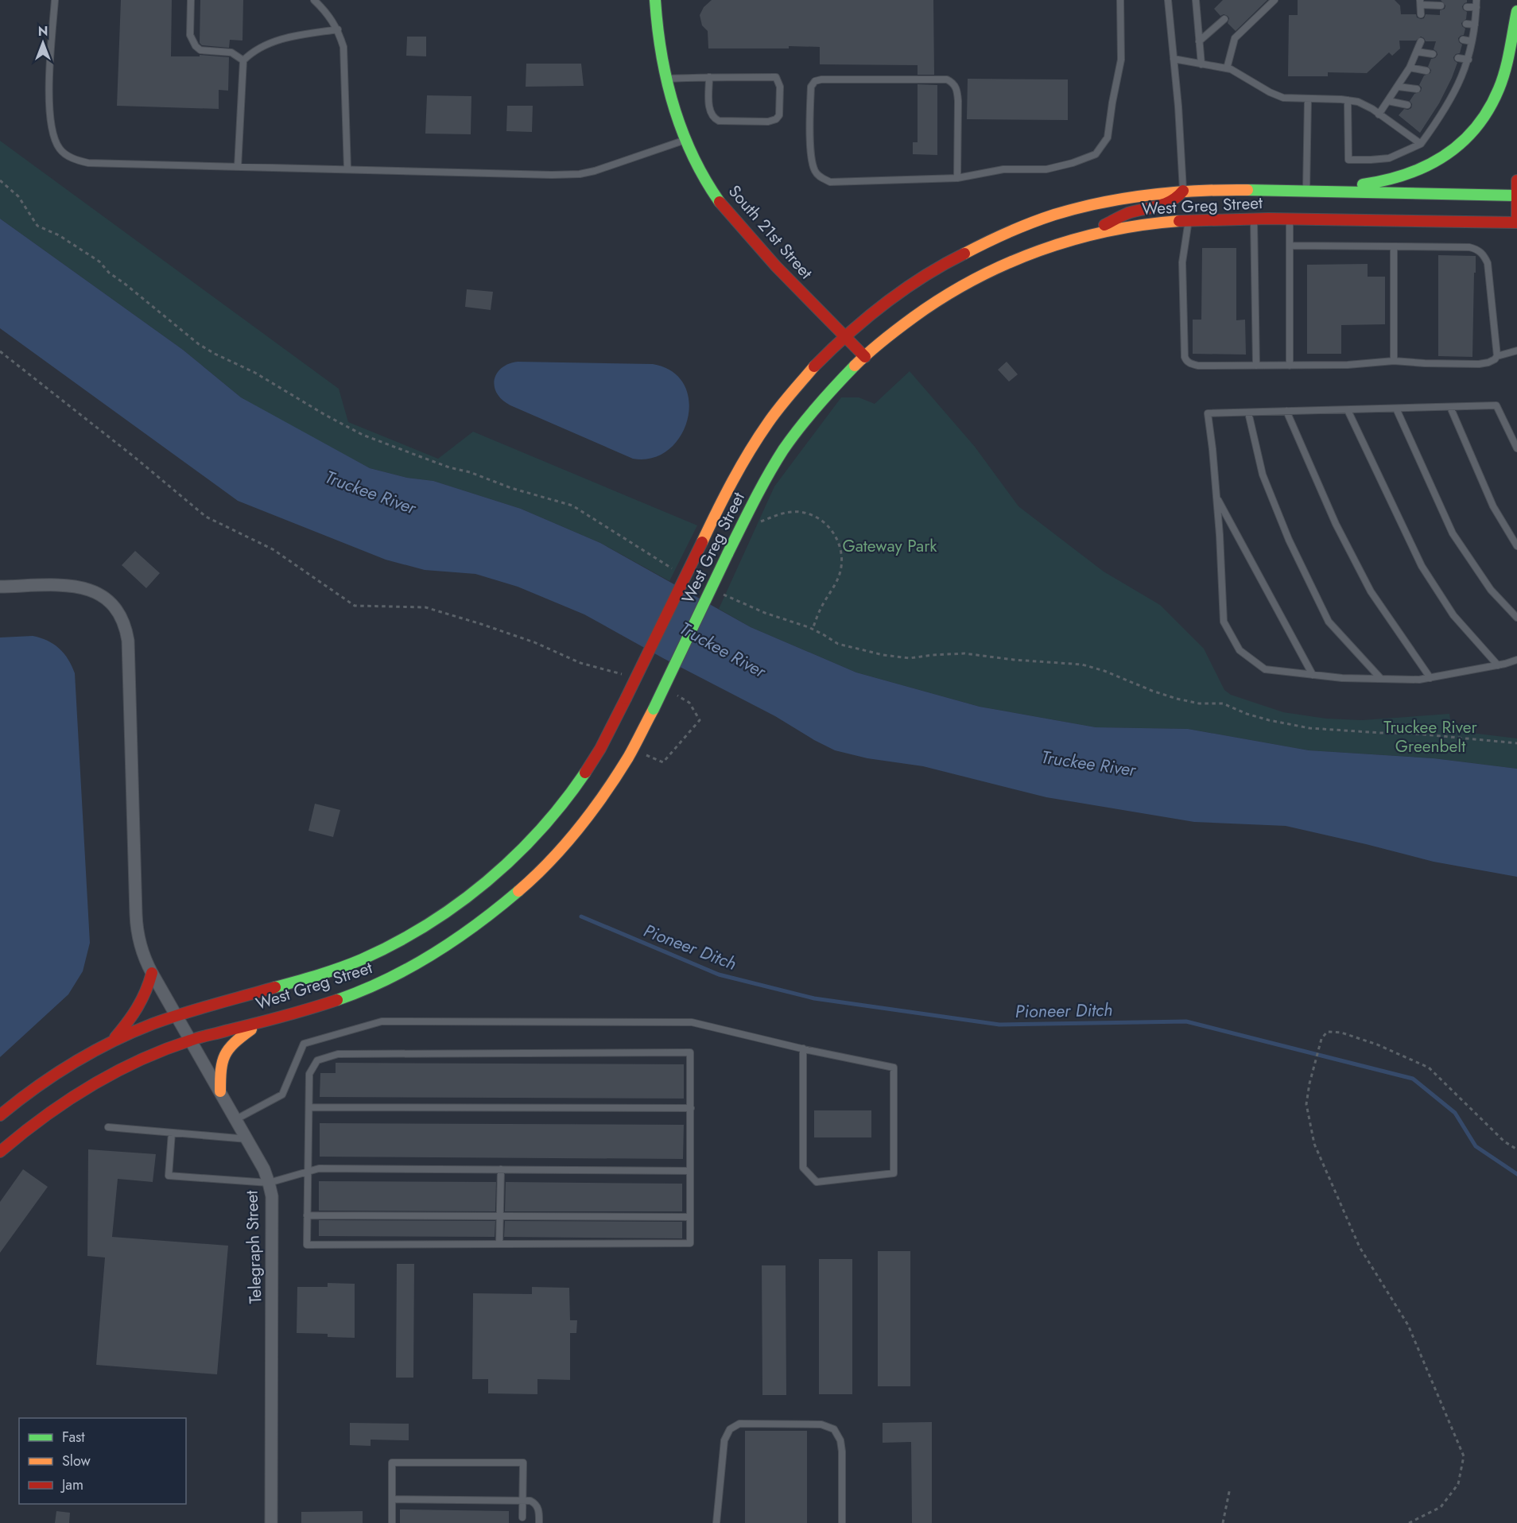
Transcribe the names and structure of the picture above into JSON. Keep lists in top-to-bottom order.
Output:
{
  "streets": {
    "main road": ["West Greg Street", "South 21st Street"],
    "street": ["Telegraph Street"]
  },
  "crossings": [
    ["West Greg Street", "South 21st Street"],
    ["West Greg Street", "Telegraph Street"]
  ],
  "water": ["Truckee River", "Pioneer Ditch"],
  "parks": ["Gateway Park", "Truckee River Greenbelt"],
  "legend": ["Fast", "Slow", "Jam"],
  "north": "top"
}
